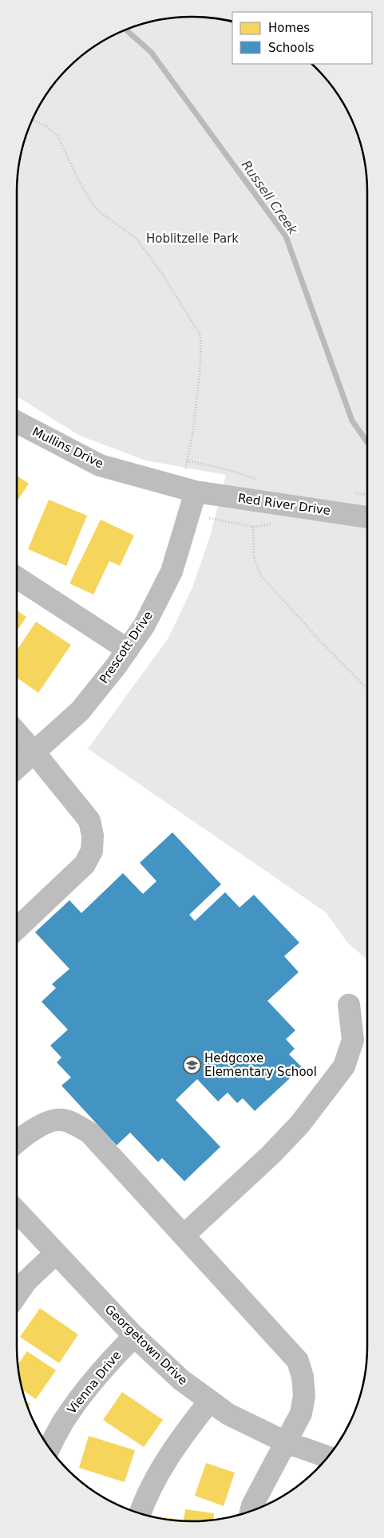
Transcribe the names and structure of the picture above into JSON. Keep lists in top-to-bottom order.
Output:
{
  "streets": {
    "street": [
      "Mullins Drive",
      "Red River Drive",
      "Prescott Drive",
      "Georgetown Drive",
      "Vienna Drive"
    ]
  },
  "crossings": [
    ["Mullins Drive", "Red River Drive"],
    ["Mullins Drive", "Prescott Drive"],
    ["Red River Drive", "Prescott Drive"],
    ["Georgetown Drive", "Vienna Drive"]
  ],
  "water": ["Russell Creek"],
  "parks": ["Hoblitzelle Park"],
  "places": {
    "school or university": ["Hedgcoxe Elementary School"]
  },
  "legend": ["Homes", "Schools"]
}
